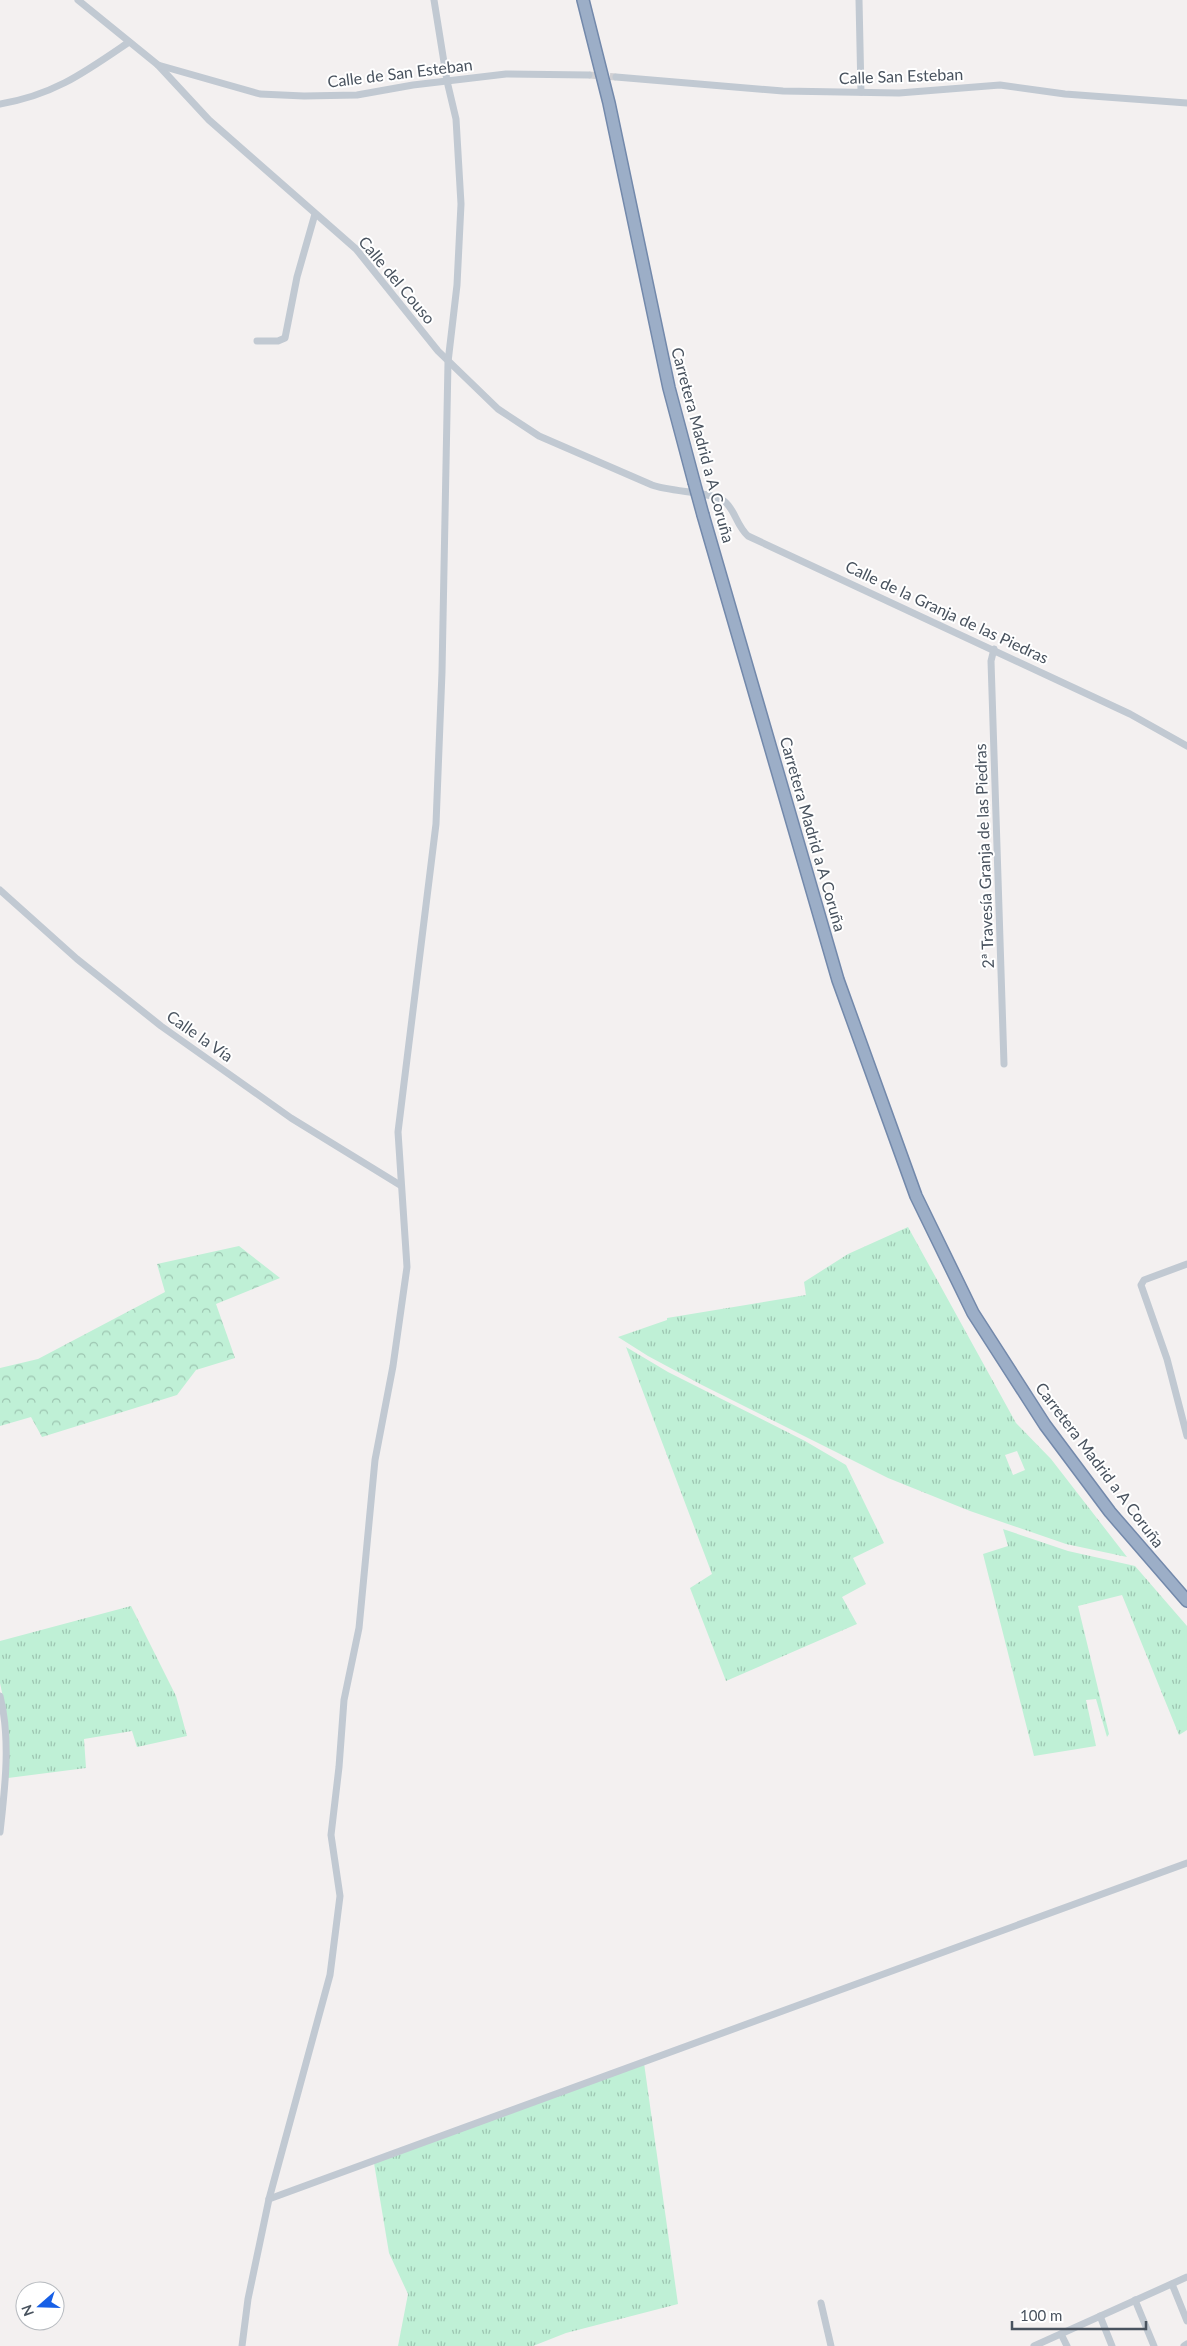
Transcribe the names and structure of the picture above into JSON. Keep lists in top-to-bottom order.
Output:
{
  "streets": {
    "highway": ["Carretera Madrid a A Coruña"],
    "street": [
      "Calle de San Esteban",
      "Calle San Esteban",
      "Calle del Couso",
      "Calle de la Granja de las Piedras",
      "2ª Travesía Granja de las Piedras",
      "Calle la Vía"
    ]
  },
  "crossings": [
    ["Calle de San Esteban", "Calle del Couso"],
    ["Calle del Couso", "Calle de la Granja de las Piedras"],
    ["Calle de la Granja de las Piedras", "2ª Travesía Granja de las Piedras"]
  ],
  "scale_bar": "100 m",
  "north": "left"
}
